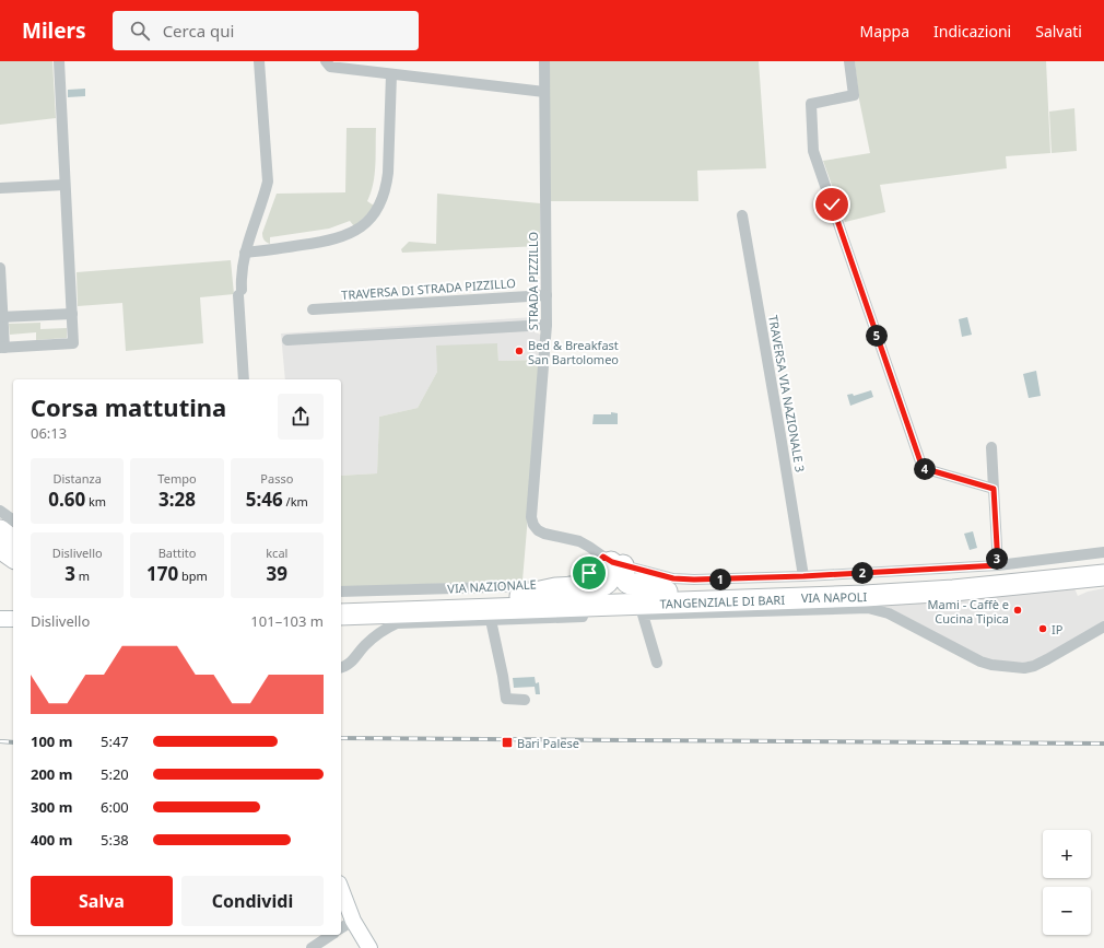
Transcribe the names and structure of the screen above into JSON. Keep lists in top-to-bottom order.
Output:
{
  "streets": {
    "highway": ["TANGENZIALE DI BARI"],
    "street": [
      "STRADA PIZZILLO",
      "TRAVERSA DI STRADA PIZZILLO",
      "TRAVERSA VIA NAZIONALE 3",
      "VIA NAZIONALE",
      "VIA NAPOLI"
    ]
  },
  "crossings": [
    ["STRADA PIZZILLO", "TRAVERSA DI STRADA PIZZILLO"],
    ["STRADA PIZZILLO", "VIA NAZIONALE"]
  ],
  "places": {
    "other": ["Bed & Breakfast San Bartolomeo", "Mami - Caffè e Cucina Tipica", "IP"],
    "transit": ["Bari Palese"]
  },
  "page": {
    "header": "Milers",
    "search": "Cerca qui",
    "nav": ["Mappa", "Indicazioni", "Salvati"],
    "pins": [
      "5",
      "4",
      "3",
      "2",
      "1"
    ],
    "heading": ["Corsa mattutina", "06:13"],
    "stats": [
      ["Distanza", "0.60 km"],
      ["Tempo", "3:28"],
      ["Passo", "5:46 /km"],
      ["Dislivello", "3 m"],
      ["Battito", "170 bpm"],
      ["kcal", "39"]
    ],
    "chart": ["Dislivello", "101–103 m"],
    "list": [
      {
        "name": "100 m",
        "note": "5:47"
      },
      {
        "name": "200 m",
        "note": "5:20"
      },
      {
        "name": "300 m",
        "note": "6:00"
      },
      {
        "name": "400 m",
        "note": "5:38"
      }
    ],
    "map_buttons": ["+", "−"],
    "buttons": ["Salva", "Condividi"]
  }
}
